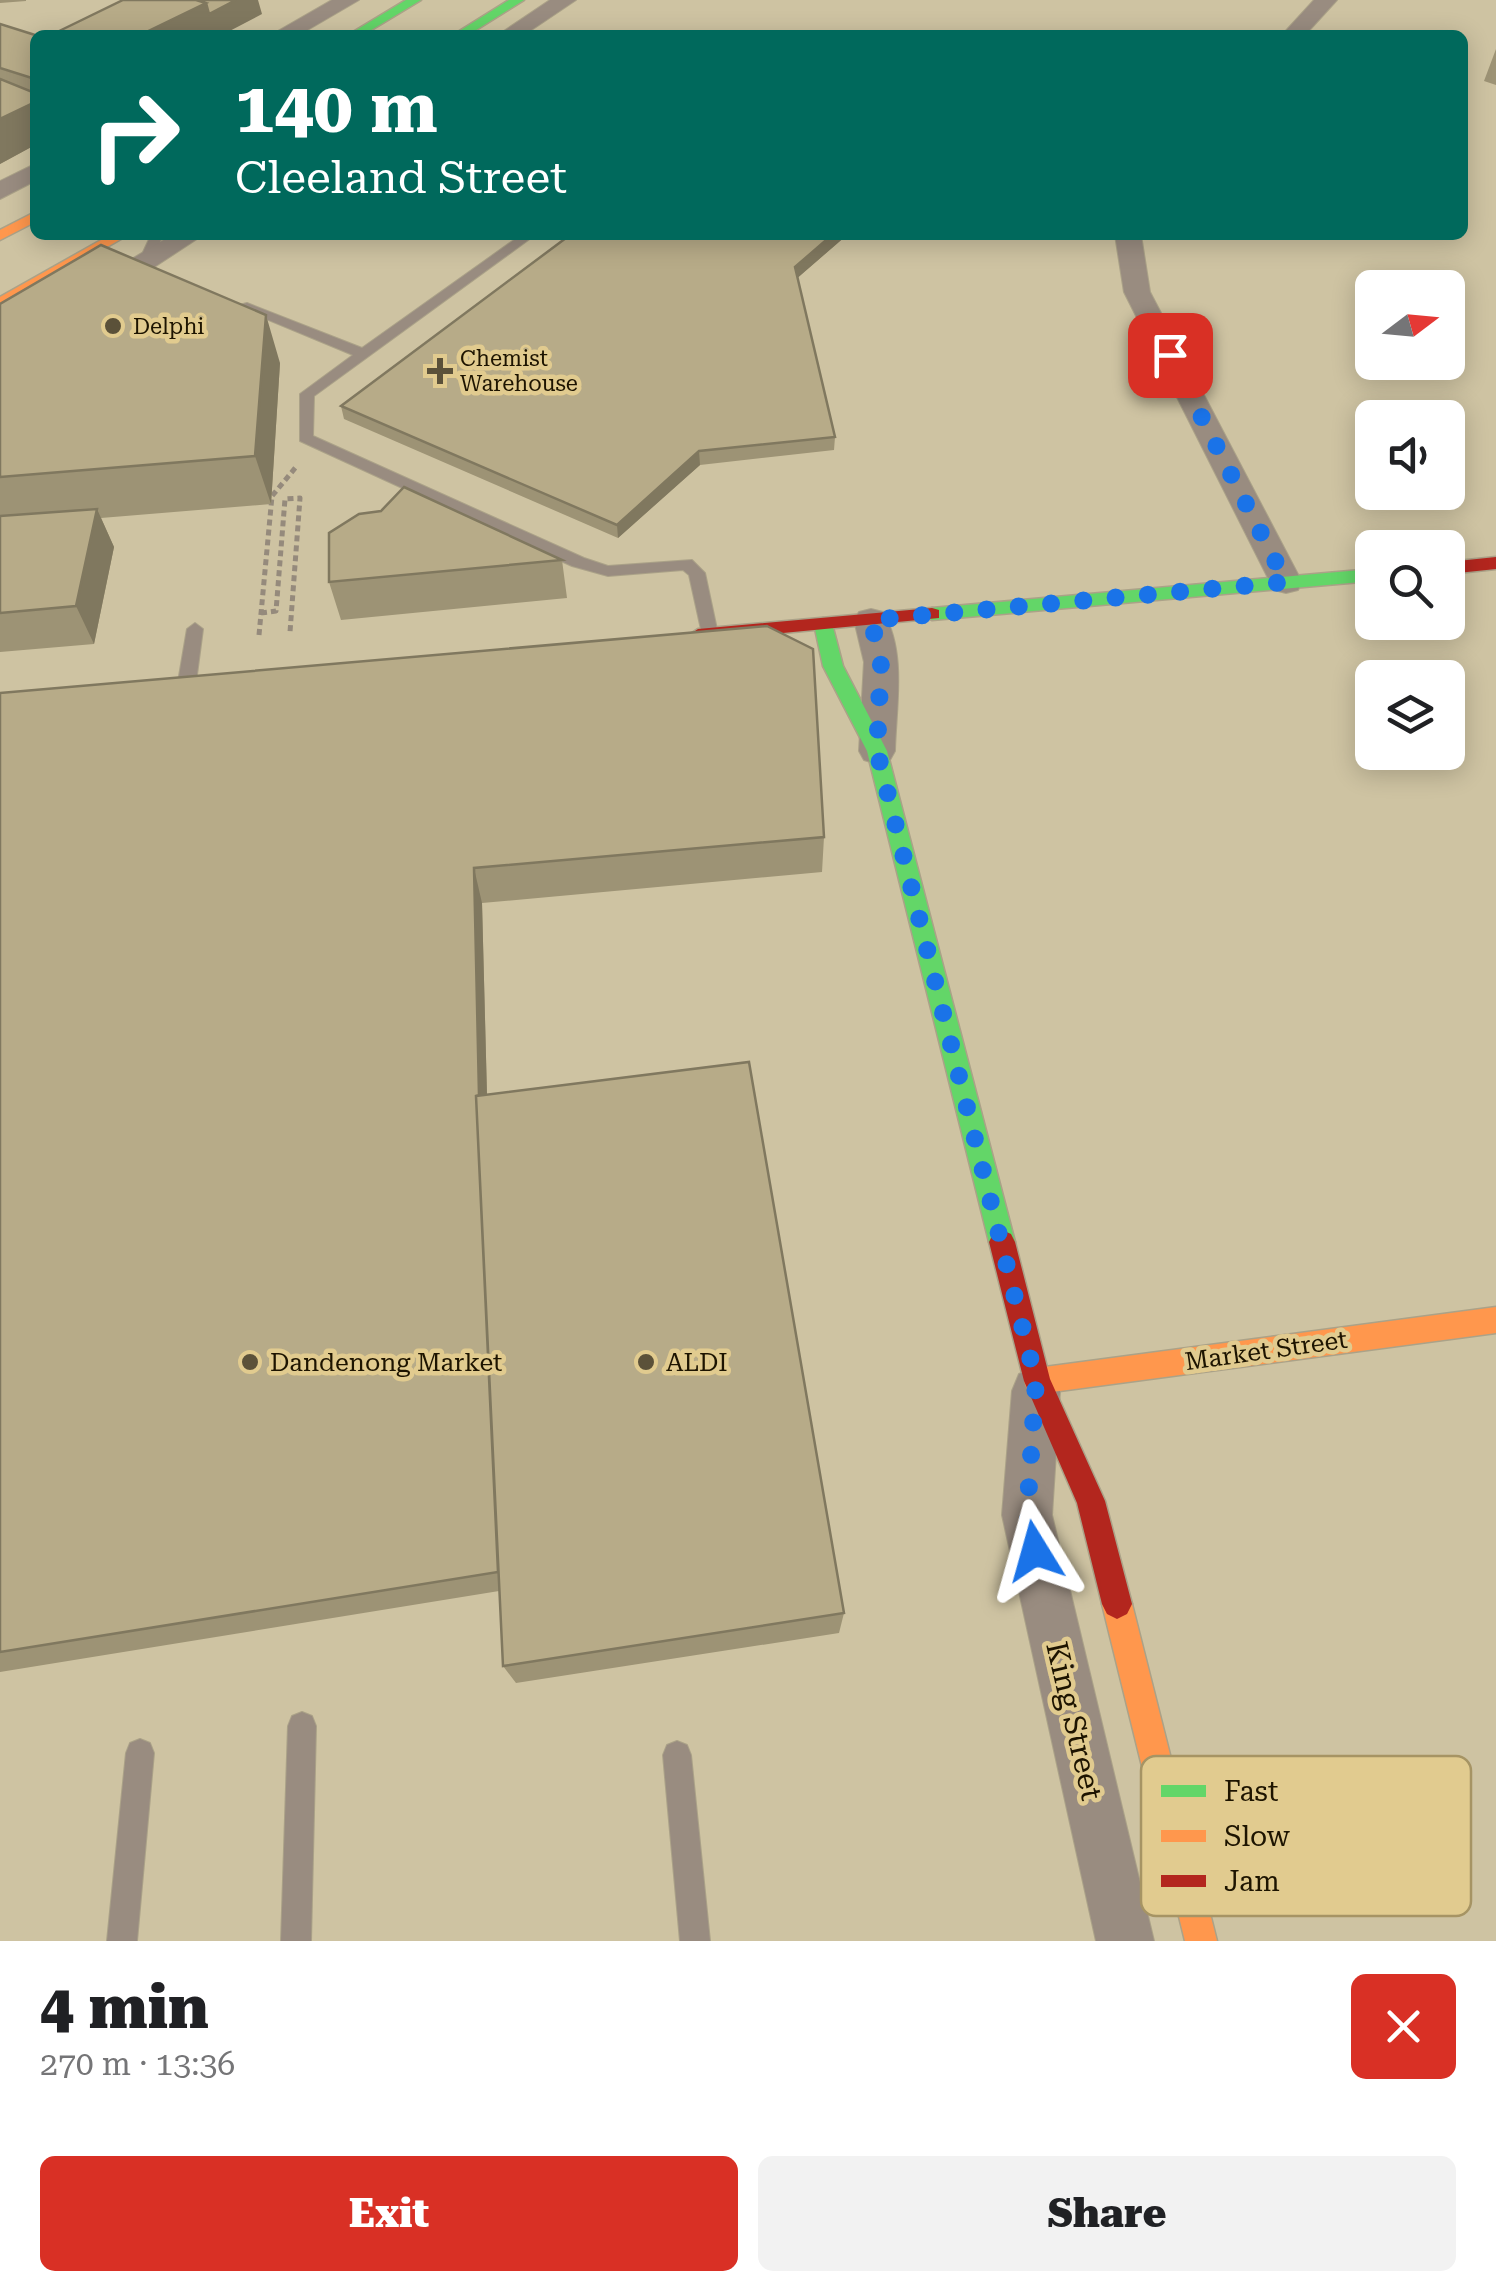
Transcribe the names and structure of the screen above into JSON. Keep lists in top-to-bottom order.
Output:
{
  "streets": {
    "main road": ["Market Street", "King Street"]
  },
  "crossings": [
    ["Market Street", "King Street"]
  ],
  "places": {
    "other": ["Delphi", "Dandenong Market", "ALDI"],
    "health": ["Chemist Warehouse"]
  },
  "legend": ["Fast", "Slow", "Jam"],
  "north": "right",
  "page": {
    "turn": ["140 m", "Cleeland Street"],
    "heading": ["4 min", "270 m · 13:36"],
    "buttons": ["Exit", "Share"]
  }
}
